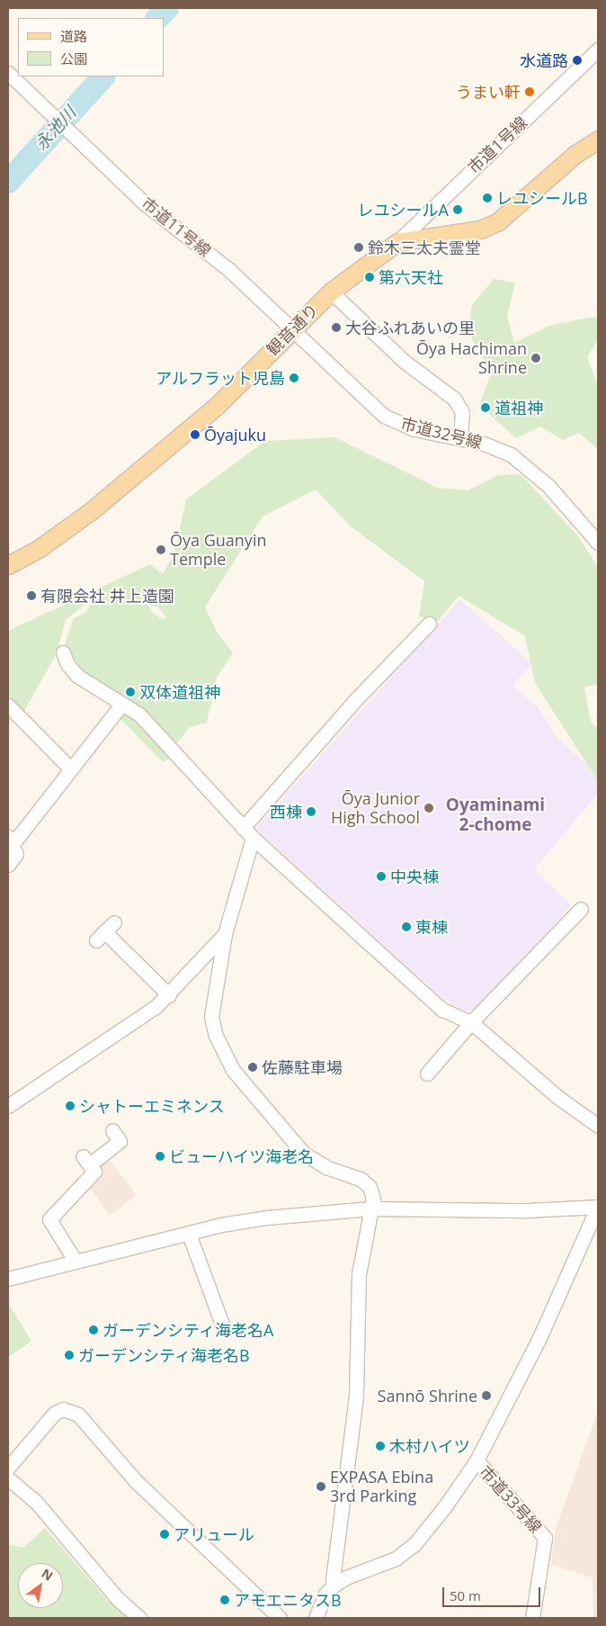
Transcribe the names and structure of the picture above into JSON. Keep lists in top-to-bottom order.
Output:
{
  "streets": {
    "main road": ["観音通り"],
    "street": [
      "市道1号線",
      "市道11号線",
      "市道32号線",
      "市道33号線"
    ]
  },
  "crossings": [
    ["市道1号線", "観音通り"],
    ["市道11号線", "観音通り"],
    ["市道11号線", "市道32号線"],
    ["観音通り", "市道32号線"]
  ],
  "districts": ["Oyaminami 2-chome"],
  "water": ["永池川"],
  "places": [
    "水道路",
    "うまい軒",
    "レユシールB",
    "レユシールA",
    "鈴木三太夫霊堂",
    "第六天社",
    "大谷ふれあいの里",
    "Ōya Hachiman Shrine",
    "アルフラット児島",
    "道祖神",
    "Ōyajuku",
    "Ōya Guanyin Temple",
    "有限会社 井上造園",
    "双体道祖神",
    "Ōya Junior High School",
    "西棟",
    "中央棟",
    "東棟",
    "佐藤駐車場",
    "シャトーエミネンス",
    "ビューハイツ海老名",
    "ガーデンシティ海老名A",
    "ガーデンシティ海老名B",
    "Sannō Shrine",
    "木村ハイツ",
    "EXPASA Ebina 3rd Parking",
    "アリュール",
    "アモエニタスB"
  ],
  "legend": ["道路", "公園"],
  "scale_bar": "50 m",
  "north": "top right"
}
